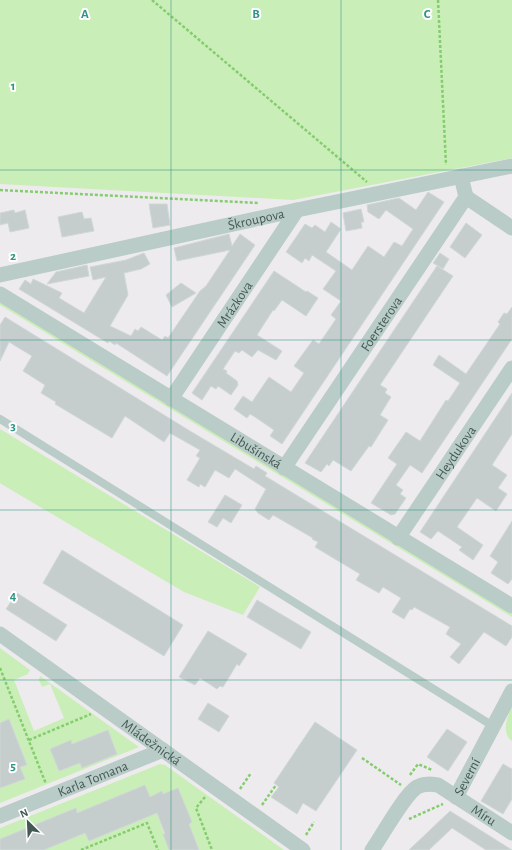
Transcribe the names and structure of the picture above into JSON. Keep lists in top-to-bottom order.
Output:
{
  "streets": {
    "street": [
      "Škroupova",
      "Mrázkova",
      "Foersterova",
      "Libušínská",
      "Heydukova",
      "Mládežnická",
      "Severní",
      "Karla Tomana",
      "Míru"
    ]
  },
  "crossings": [
    ["Škroupova", "Mrázkova"],
    ["Mrázkova", "Libušínská"],
    ["Foersterova", "Libušínská"],
    ["Libušínská", "Heydukova"],
    ["Mládežnická", "Karla Tomana"],
    ["Severní", "Míru"]
  ],
  "north": "top left",
  "grid": {
    "columns": ["A", "B", "C"],
    "rows": [
      "1",
      "2",
      "3",
      "4",
      "5"
    ]
  }
}
